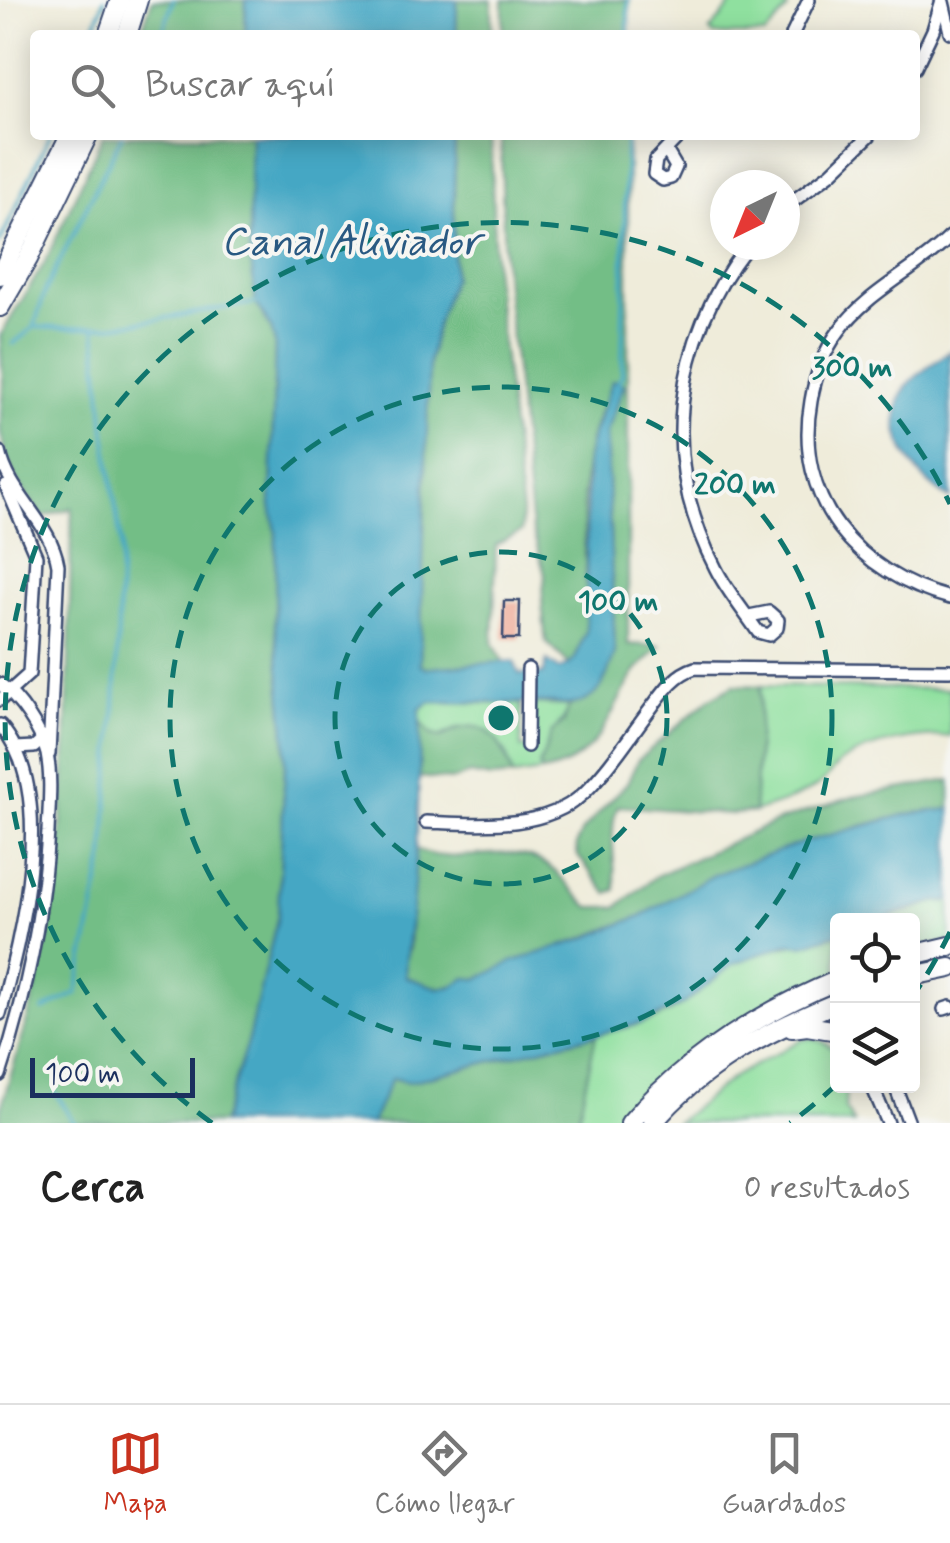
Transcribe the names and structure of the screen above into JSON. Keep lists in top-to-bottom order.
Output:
{
  "water": ["Canal Aliviador"],
  "scale_bar": "100 m",
  "north": "bottom left",
  "page": {
    "search": "Buscar aquí",
    "scale": "100 m",
    "heading": ["Cerca", "0 resultados"],
    "nav": ["Mapa", "Cómo llegar", "Guardados"]
  },
  "rings": ["300 m", "200 m", "100 m"]
}
